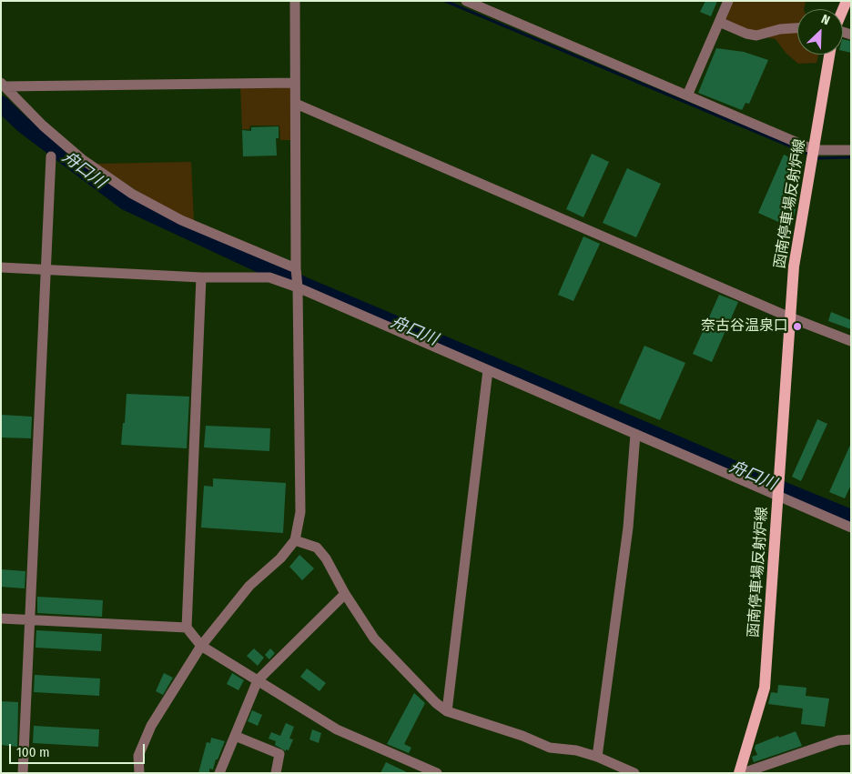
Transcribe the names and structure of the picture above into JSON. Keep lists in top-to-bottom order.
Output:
{
  "streets": {
    "main road": ["函南停車場反射炉線"]
  },
  "water": ["舟口川"],
  "places": ["奈古谷温泉口"],
  "scale_bar": "100 m",
  "north": "top right"
}
